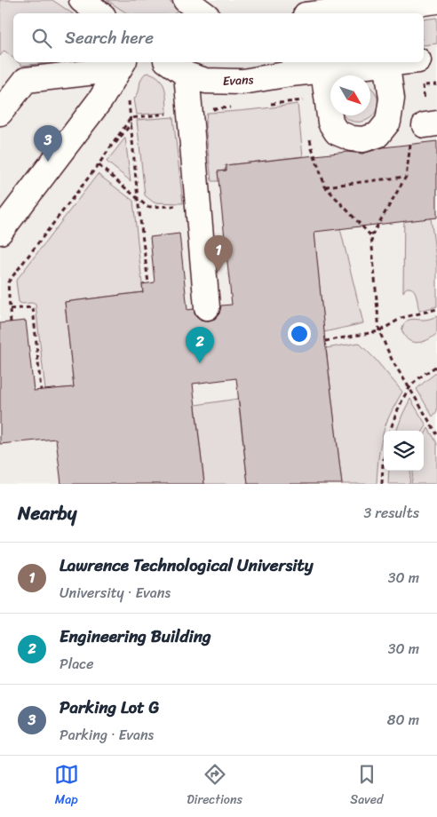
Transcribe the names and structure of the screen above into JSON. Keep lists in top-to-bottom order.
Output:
{
  "streets": {
    "street": ["Evans"]
  },
  "north": "bottom right",
  "page": {
    "search": "Search here",
    "pins": ["3", "1", "2"],
    "heading": ["Nearby", "3 results"],
    "list": [
      {
        "mark": "1",
        "name": "Lawrence Technological University",
        "note": "University · Evans",
        "value": "30 m"
      },
      {
        "mark": "2",
        "name": "Engineering Building",
        "note": "Place",
        "value": "30 m"
      },
      {
        "mark": "3",
        "name": "Parking Lot G",
        "note": "Parking · Evans",
        "value": "80 m"
      }
    ],
    "nav": ["Map", "Directions", "Saved"]
  }
}
